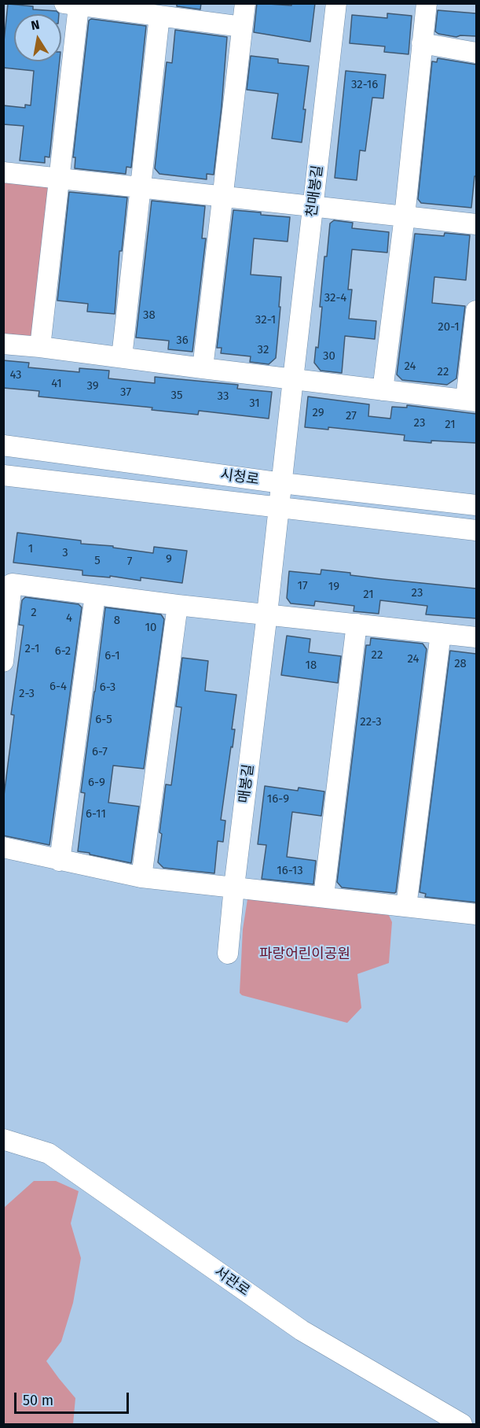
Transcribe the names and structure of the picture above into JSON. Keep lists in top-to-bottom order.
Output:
{
  "streets": {
    "street": [
      "천매봉길",
      "시청로",
      "매봉길",
      "서관로"
    ]
  },
  "crossings": [
    ["천매봉길", "시청로"],
    ["천매봉길", "매봉길"],
    ["시청로", "매봉길"]
  ],
  "parks": ["파랑어린이공원"],
  "house_numbers": [
    "32-16",
    "32-4",
    "38",
    "32-1",
    "20-1",
    "36",
    "32",
    "30",
    "24",
    "22",
    "43",
    "41",
    "39",
    "37",
    "35",
    "33",
    "31",
    "29",
    "27",
    "23",
    "21",
    "1",
    "3",
    "9",
    "5",
    "7",
    "17",
    "19",
    "23",
    "21",
    "2",
    "4",
    "8",
    "10",
    "2-1",
    "6-2",
    "22",
    "6-1",
    "24",
    "28",
    "18",
    "6-4",
    "6-3",
    "2-3",
    "6-5",
    "22-3",
    "6-7",
    "6-9",
    "16-9",
    "6-11",
    "16-13"
  ],
  "scale_bar": "50 m",
  "north": "top"
}
